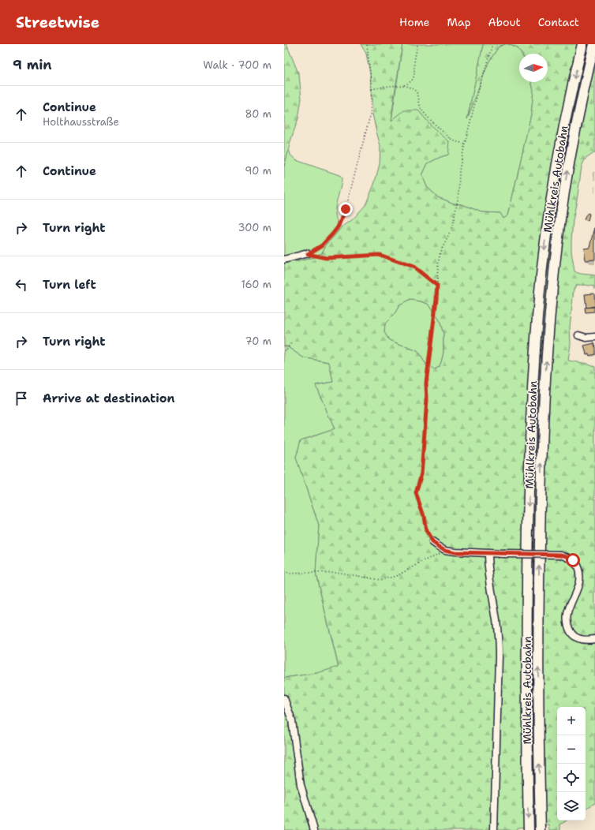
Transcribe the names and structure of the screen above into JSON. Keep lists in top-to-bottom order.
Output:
{
  "streets": {
    "highway": ["Mühlkreis Autobahn"]
  },
  "north": "right",
  "page": {
    "header": "Streetwise",
    "nav": [
      "Home",
      "Map",
      "About",
      "Contact"
    ],
    "heading": ["9 min", "Walk · 700 m"],
    "list": [
      ["Continue", "Holthausstraße", "80 m"],
      ["Continue", "90 m"],
      ["Turn right", "300 m"],
      ["Turn left", "160 m"],
      ["Turn right", "70 m"],
      "Arrive at destination"
    ],
    "map_buttons": ["+", "−"]
  }
}
